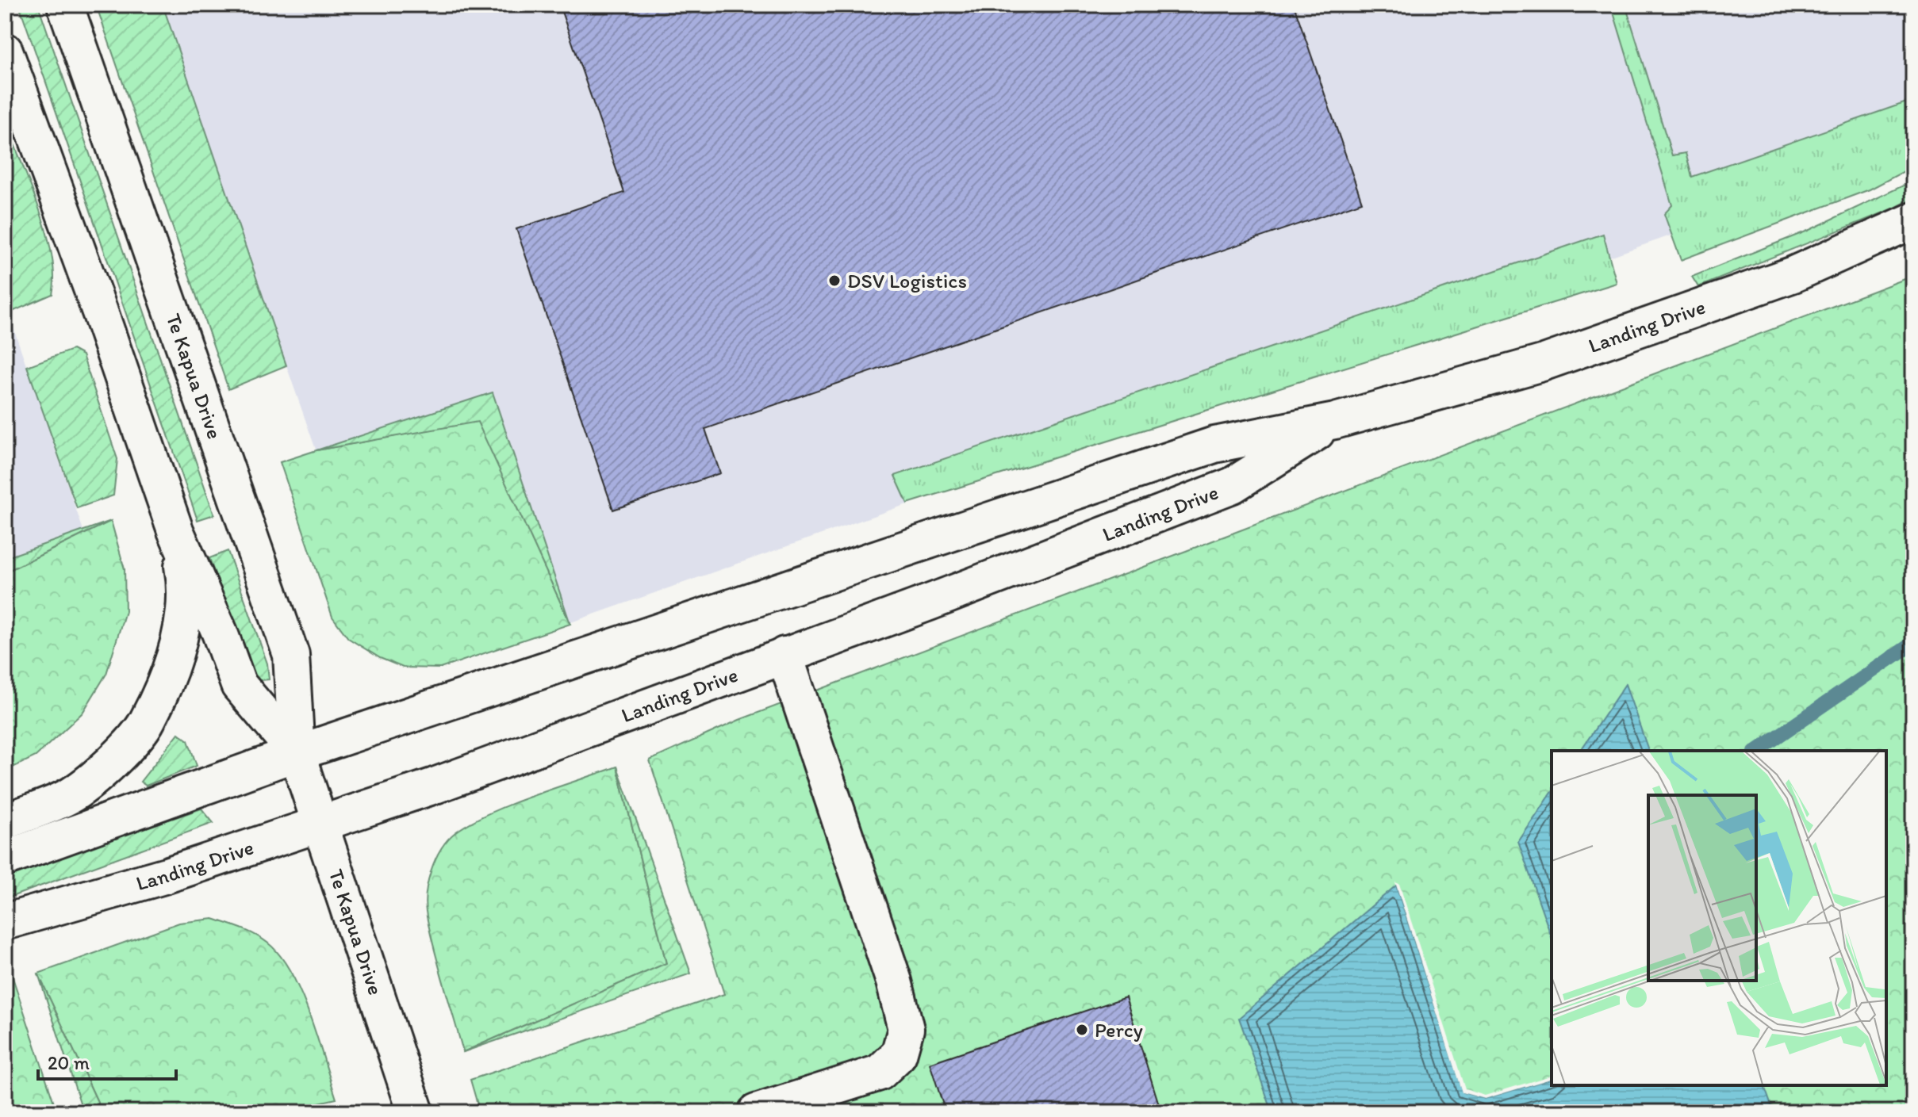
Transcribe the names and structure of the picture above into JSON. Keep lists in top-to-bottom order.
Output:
{
  "streets": {
    "street": ["Landing Drive", "Te Kapua Drive"]
  },
  "crossings": [
    ["Landing Drive", "Te Kapua Drive"]
  ],
  "places": ["DSV Logistics", "Percy"],
  "scale_bar": "20 m"
}
